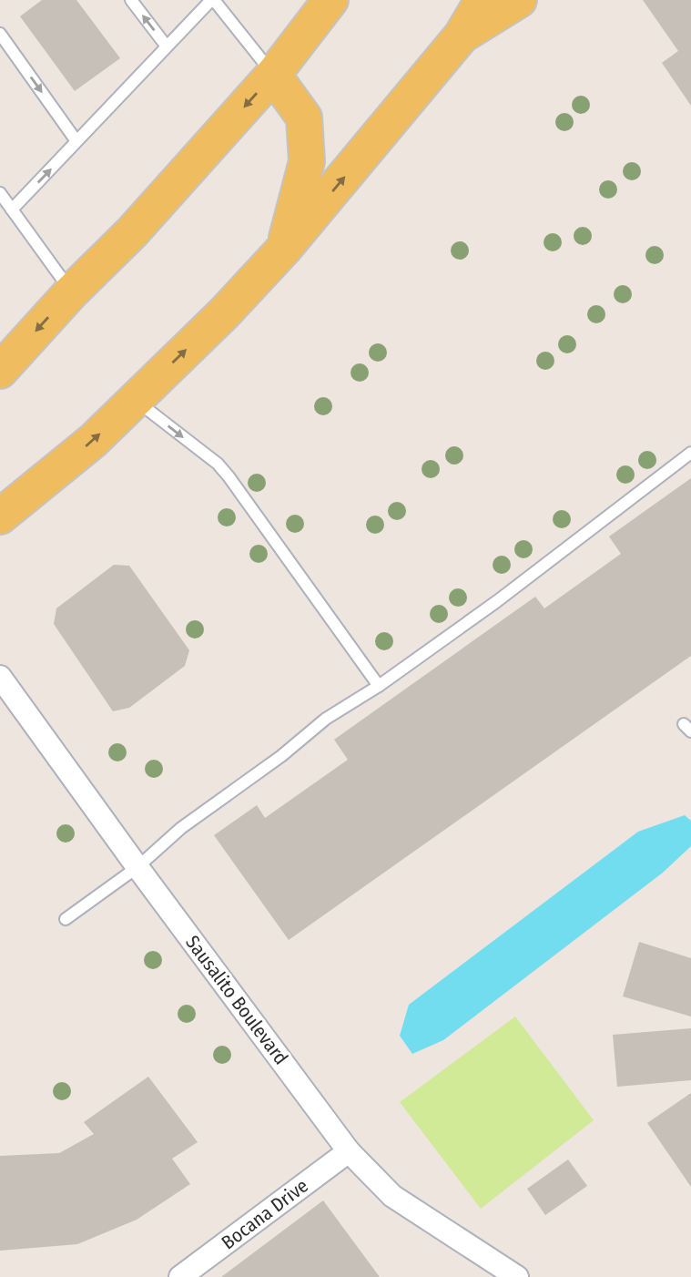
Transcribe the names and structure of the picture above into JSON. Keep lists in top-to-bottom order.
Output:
{
  "streets": {
    "street": ["Sausalito Boulevard", "Bocana Drive"]
  },
  "crossings": [
    ["Sausalito Boulevard", "Bocana Drive"]
  ]
}
